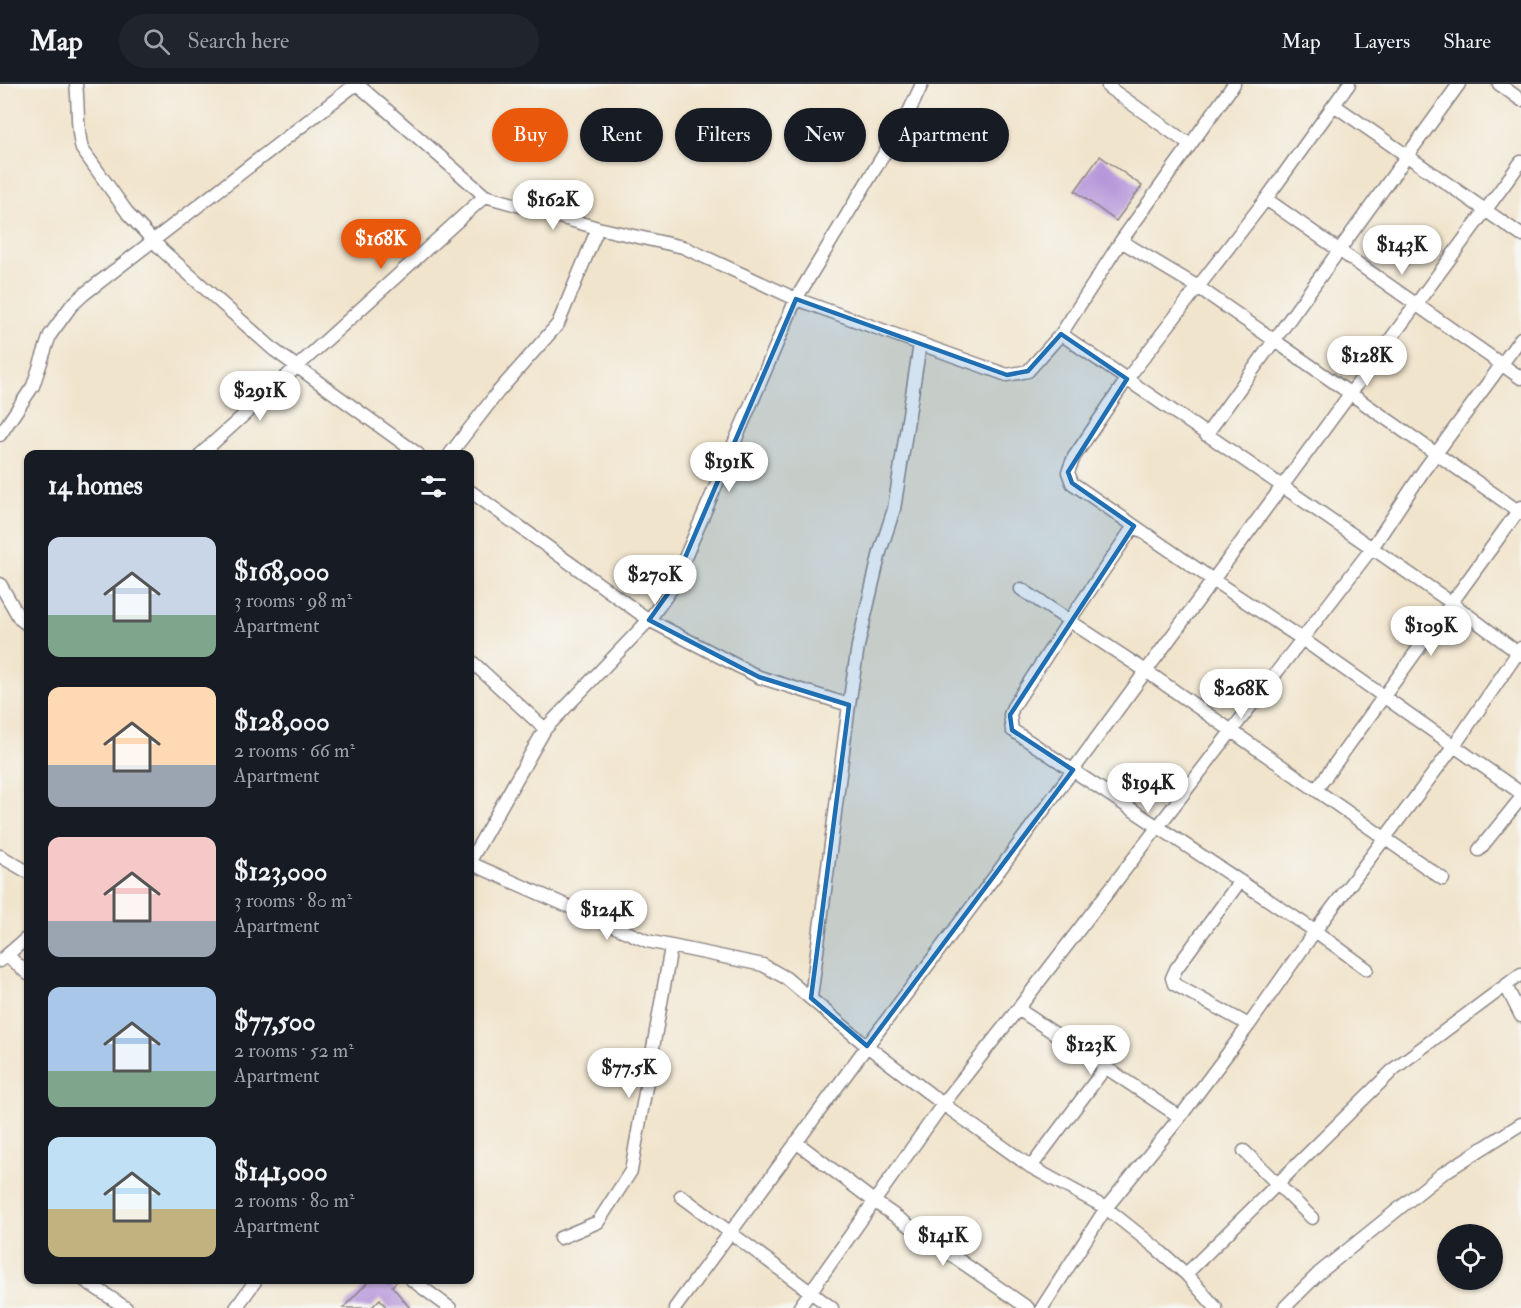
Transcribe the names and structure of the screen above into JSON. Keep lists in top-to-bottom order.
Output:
{
  "page": {
    "header": "Map",
    "search": "Search here",
    "nav": ["Map", "Layers", "Share"],
    "chip": [
      "Buy",
      "Rent",
      "Filters",
      "New",
      "Apartment"
    ],
    "price": [
      "$162K",
      "$168K",
      "$143K",
      "$128K",
      "$291K",
      "$191K",
      "$270K",
      "$109K",
      "$268K",
      "$194K",
      "$124K",
      "$123K",
      "$77.5K",
      "$141K"
    ],
    "heading": "14 homes",
    "list": [
      {
        "name": "$168,000",
        "note": "3 rooms · 98 m² · Apartment"
      },
      {
        "name": "$128,000",
        "note": "2 rooms · 66 m² · Apartment"
      },
      {
        "name": "$123,000",
        "note": "3 rooms · 80 m² · Apartment"
      },
      {
        "name": "$77,500",
        "note": "2 rooms · 52 m² · Apartment"
      },
      {
        "name": "$141,000",
        "note": "2 rooms · 80 m² · Apartment"
      }
    ]
  }
}
